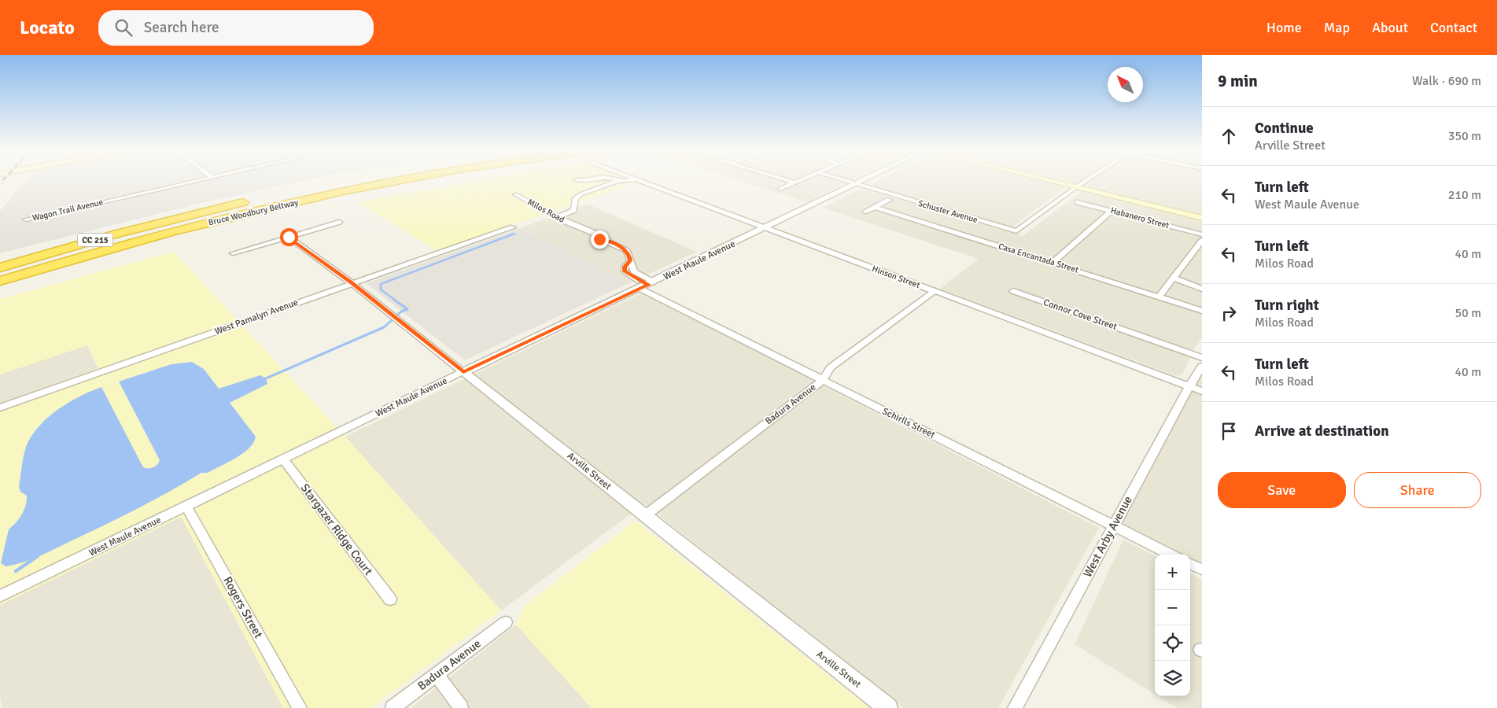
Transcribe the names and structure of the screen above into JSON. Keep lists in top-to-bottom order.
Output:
{
  "streets": {
    "highway": ["Bruce Woodbury Beltway", "CC 215"],
    "street": [
      "Wagon Trail Avenue",
      "Milos Road",
      "Schuster Avenue",
      "Habanero Street",
      "Casa Encantada Street",
      "West Maule Avenue",
      "Hinson Street",
      "Connor Cove Street",
      "West Pamalyn Avenue",
      "Badura Avenue",
      "Schirlls Street",
      "Arville Street",
      "Stargazer Ridge Court",
      "West Arby Avenue",
      "Rogers Street"
    ]
  },
  "crossings": [
    ["Milos Road", "West Maule Avenue"],
    ["Milos Road", "Schirlls Street"],
    ["Schuster Avenue", "West Maule Avenue"],
    ["West Maule Avenue", "Hinson Street"],
    ["West Maule Avenue", "Schirlls Street"],
    ["West Maule Avenue", "Arville Street"],
    ["West Maule Avenue", "Stargazer Ridge Court"],
    ["West Maule Avenue", "Rogers Street"],
    ["Hinson Street", "Badura Avenue"],
    ["Hinson Street", "West Arby Avenue"],
    ["West Pamalyn Avenue", "Arville Street"],
    ["Badura Avenue", "Schirlls Street"],
    ["Badura Avenue", "Arville Street"],
    ["Schirlls Street", "West Arby Avenue"]
  ],
  "north": "top left",
  "page": {
    "header": "Locato",
    "search": "Search here",
    "nav": [
      "Home",
      "Map",
      "About",
      "Contact"
    ],
    "heading": ["9 min", "Walk · 690 m"],
    "list": [
      ["Continue", "Arville Street", "350 m"],
      ["Turn left", "West Maule Avenue", "210 m"],
      ["Turn left", "Milos Road", "40 m"],
      ["Turn right", "Milos Road", "50 m"],
      ["Turn left", "Milos Road", "40 m"],
      "Arrive at destination"
    ],
    "buttons": ["Save", "Share"],
    "map_buttons": ["+", "−"]
  }
}
